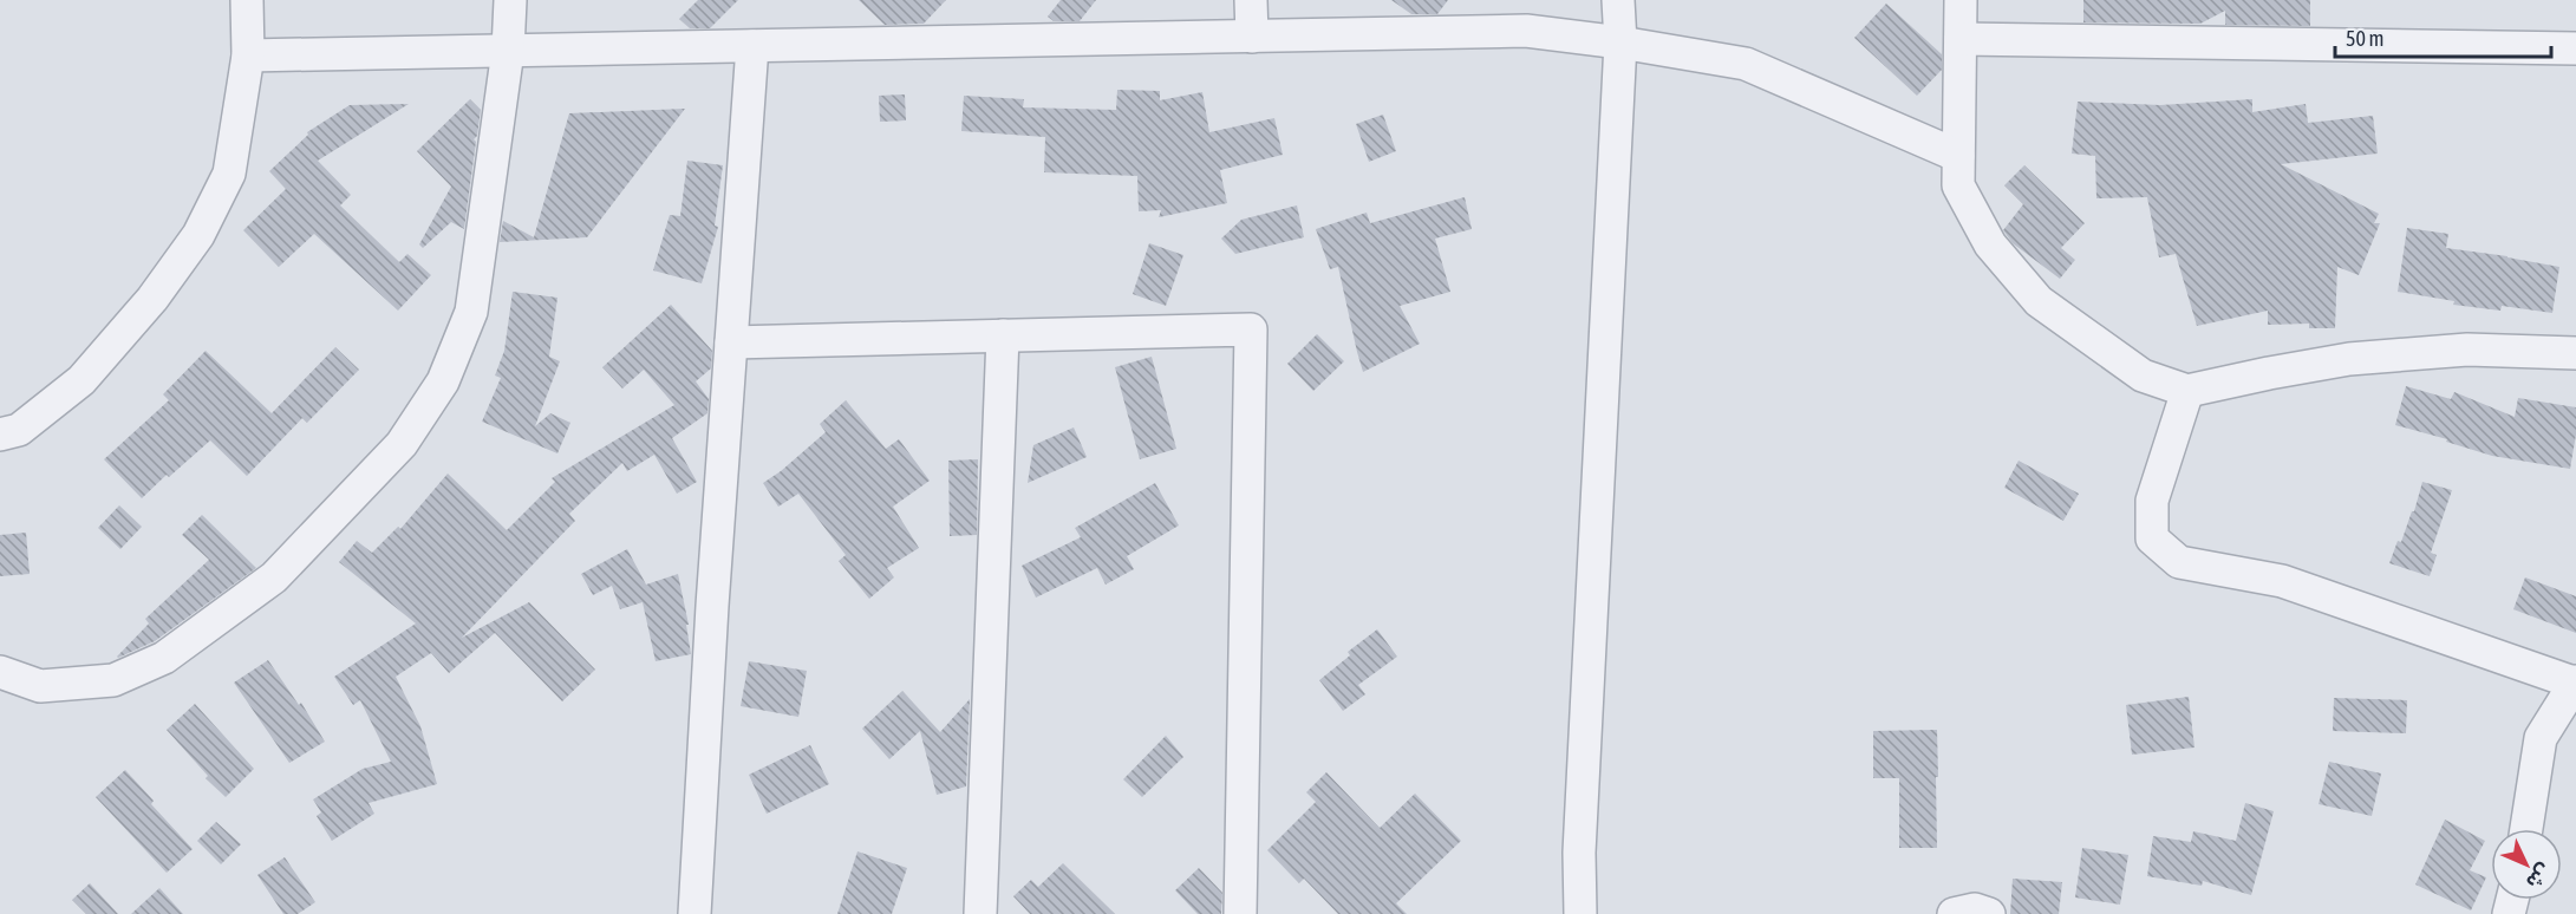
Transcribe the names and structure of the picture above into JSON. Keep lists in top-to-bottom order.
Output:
{
  "scale_bar": "50 m",
  "north": "bottom right"
}
